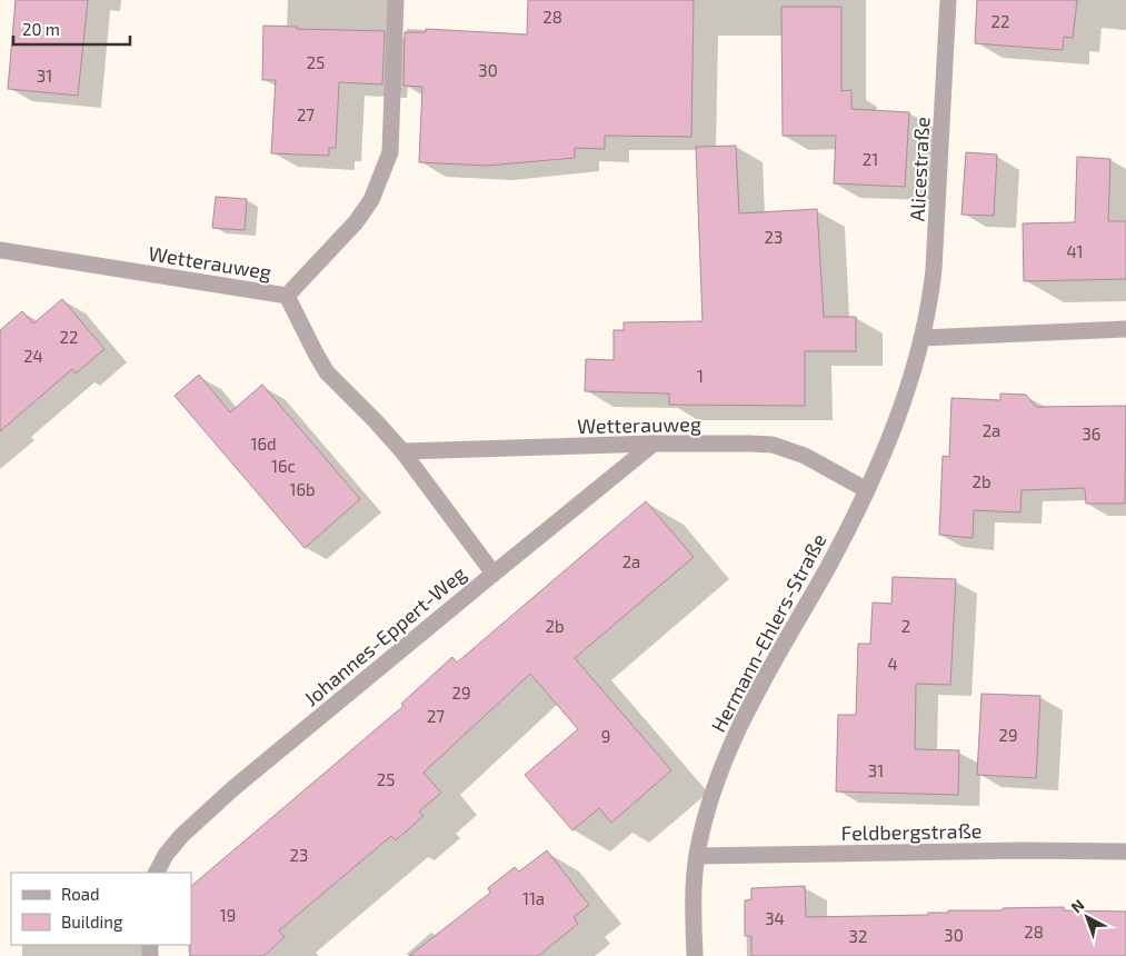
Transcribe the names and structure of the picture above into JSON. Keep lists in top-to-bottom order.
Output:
{
  "streets": {
    "street": [
      "Alicestraße",
      "Wetterauweg",
      "Hermann-Ehlers-Straße",
      "Johannes-Eppert-Weg",
      "Feldbergstraße"
    ]
  },
  "crossings": [
    ["Alicestraße", "Hermann-Ehlers-Straße"],
    ["Wetterauweg", "Hermann-Ehlers-Straße"],
    ["Wetterauweg", "Johannes-Eppert-Weg"],
    ["Hermann-Ehlers-Straße", "Feldbergstraße"]
  ],
  "house_numbers": [
    "28",
    "22",
    "25",
    "30",
    "31",
    "27",
    "21",
    "23",
    "41",
    "22",
    "24",
    "1",
    "2a",
    "36",
    "16d",
    "16c",
    "2b",
    "16b",
    "2a",
    "2b",
    "2",
    "4",
    "29",
    "27",
    "29",
    "9",
    "31",
    "25",
    "23",
    "11a",
    "19",
    "34",
    "28",
    "30",
    "32"
  ],
  "legend": ["Road", "Building"],
  "scale_bar": "20 m",
  "north": "top left"
}
